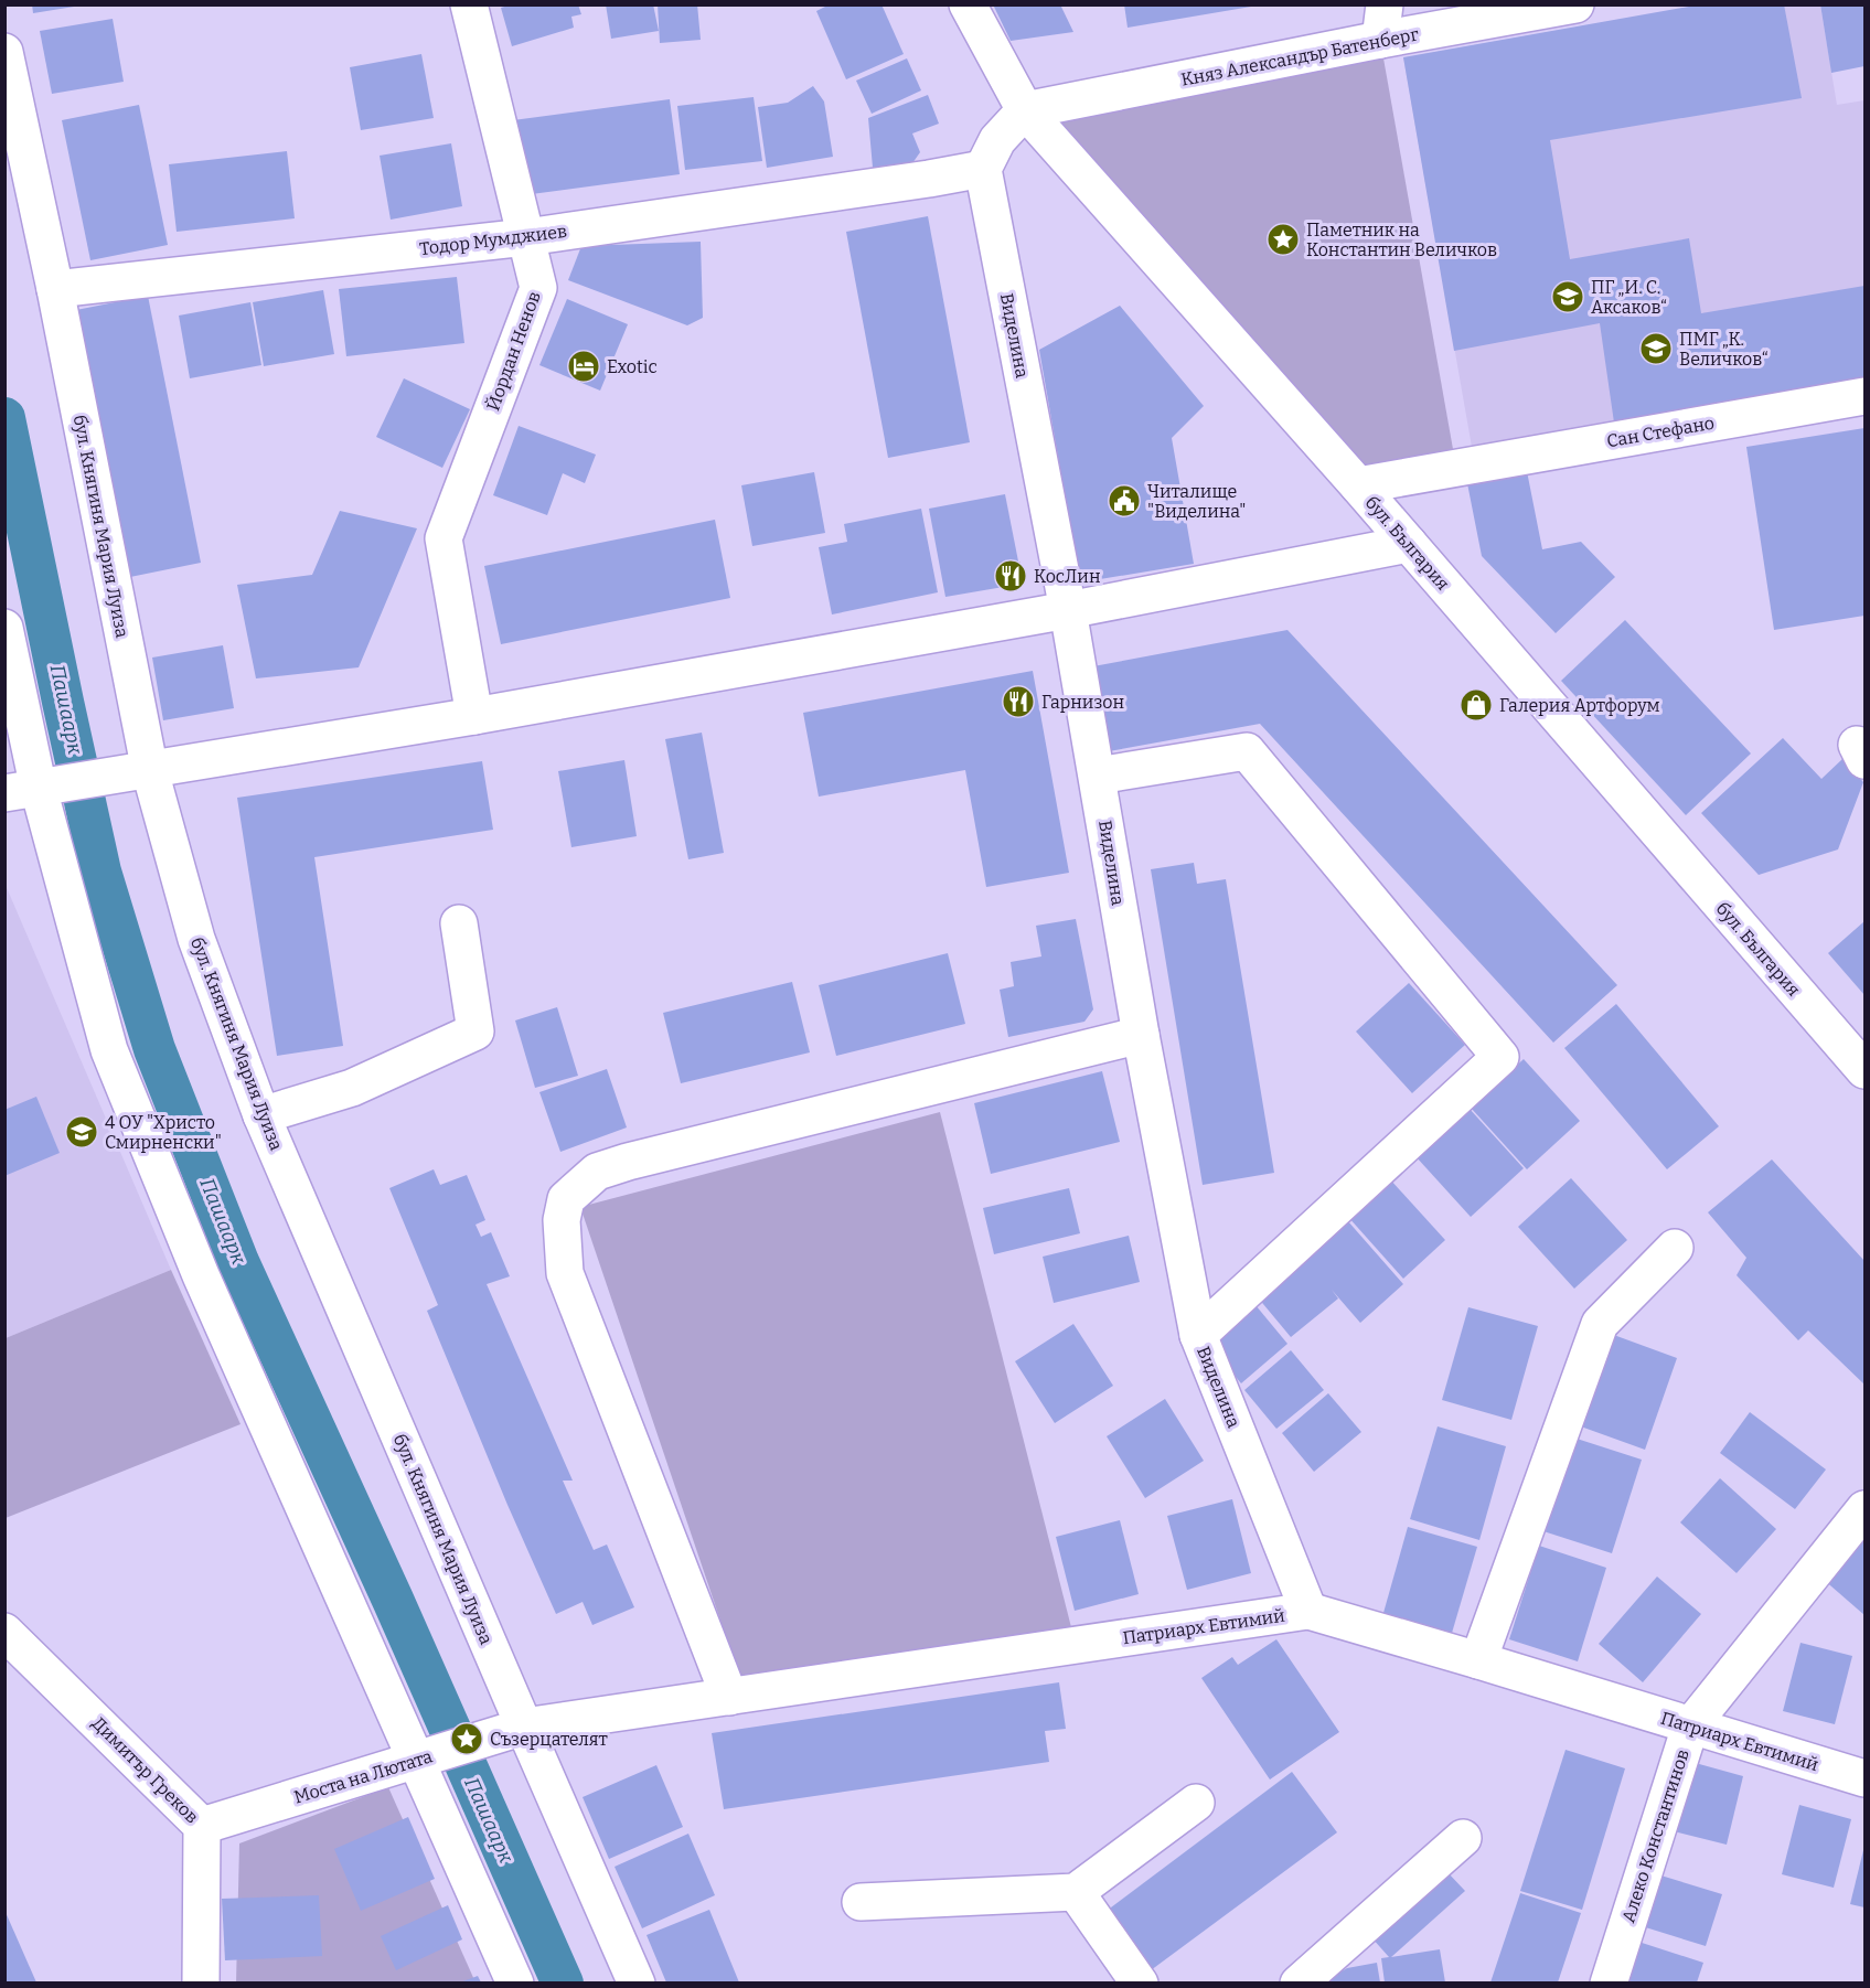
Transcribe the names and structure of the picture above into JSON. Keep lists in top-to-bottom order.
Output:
{
  "streets": {
    "street": [
      "Княз Александър Батенберг",
      "Тодор Мумджиев",
      "Виделина",
      "Йордан Ненов",
      "Сан Стефано",
      "бул. Княгиня Мария Луиза",
      "бул. България",
      "Патриарх Евтимий",
      "Димитър Греков",
      "Моста на Лютата",
      "Алеко Константинов"
    ]
  },
  "crossings": [
    ["Княз Александър Батенберг", "бул. България"],
    ["Тодор Мумджиев", "Виделина"],
    ["Тодор Мумджиев", "Йордан Ненов"],
    ["Тодор Мумджиев", "бул. Княгиня Мария Луиза"],
    ["Виделина", "Патриарх Евтимий"],
    ["Сан Стефано", "бул. България"],
    ["бул. Княгиня Мария Луиза", "Патриарх Евтимий"],
    ["бул. Княгиня Мария Луиза", "Моста на Лютата"],
    ["Патриарх Евтимий", "Моста на Лютата"],
    ["Патриарх Евтимий", "Алеко Константинов"],
    ["Димитър Греков", "Моста на Лютата"]
  ],
  "water": ["Пашаарк"],
  "places": {
    "place": ["Паметник на Константин Величков", "Съзерцателят"],
    "school or university": ["ПГ „И. С. Аксаков“", "ПМГ „К. Величков“", "4 ОУ \"Христо Смирненски\""],
    "hotel": ["Exotic"],
    "public building": ["Читалище \"Виделина\""],
    "restaurant": ["КосЛин", "Гарнизон"],
    "shop": ["Галерия Артфорум"]
  }
}
